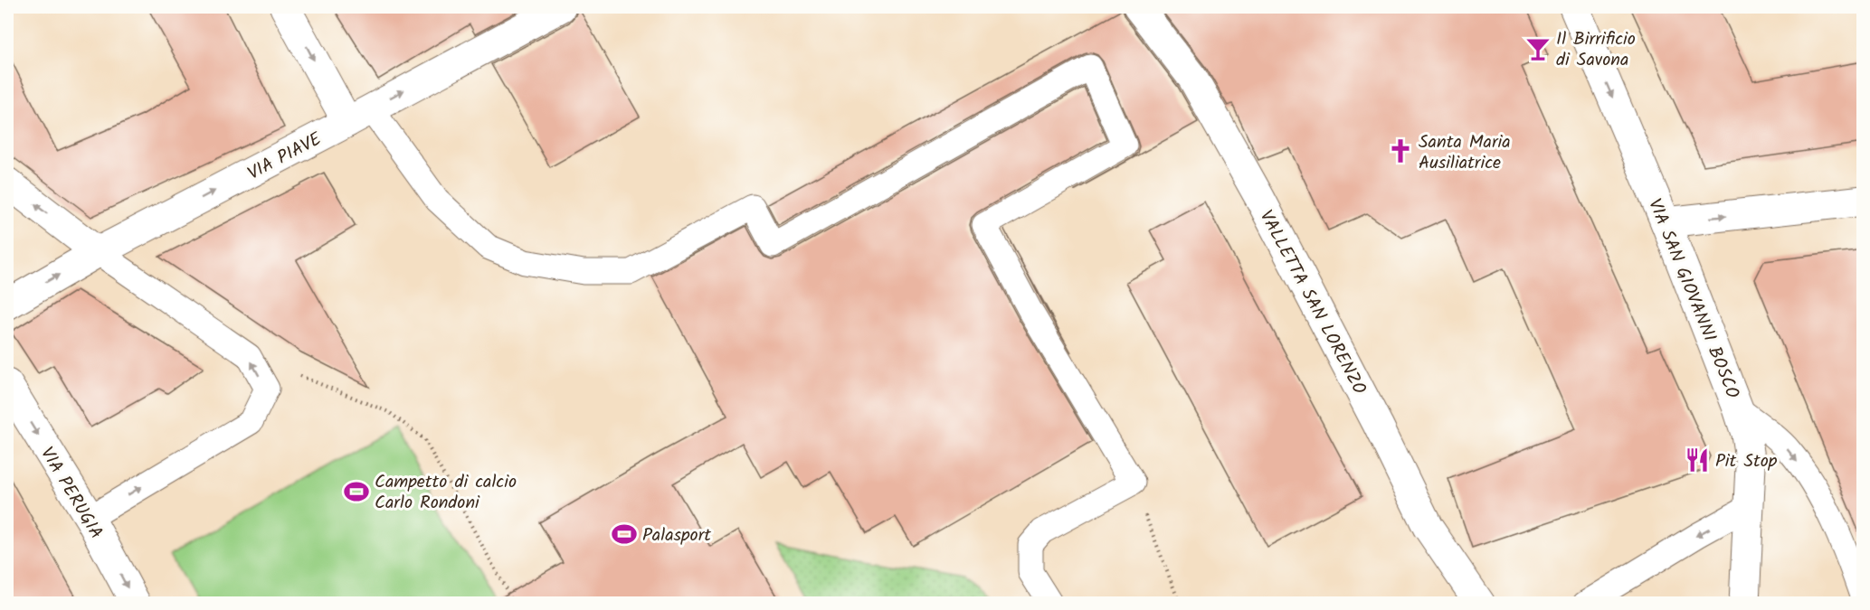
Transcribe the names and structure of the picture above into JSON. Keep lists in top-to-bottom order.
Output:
{
  "streets": {
    "street": [
      "VIA PIAVE",
      "VIA SAN GIOVANNI BOSCO",
      "VALLETTA SAN LORENZO",
      "VIA PERUGIA"
    ]
  },
  "one_way": ["VIA PIAVE", "VIA SAN GIOVANNI BOSCO", "VIA PERUGIA"],
  "places": {
    "bar": ["Il Birrificio di Savona"],
    "church": ["Santa Maria Ausiliatrice"],
    "restaurant": ["Pit Stop"],
    "sports": ["Campetto di calcio Carlo Rondoni", "Palasport"]
  }
}
